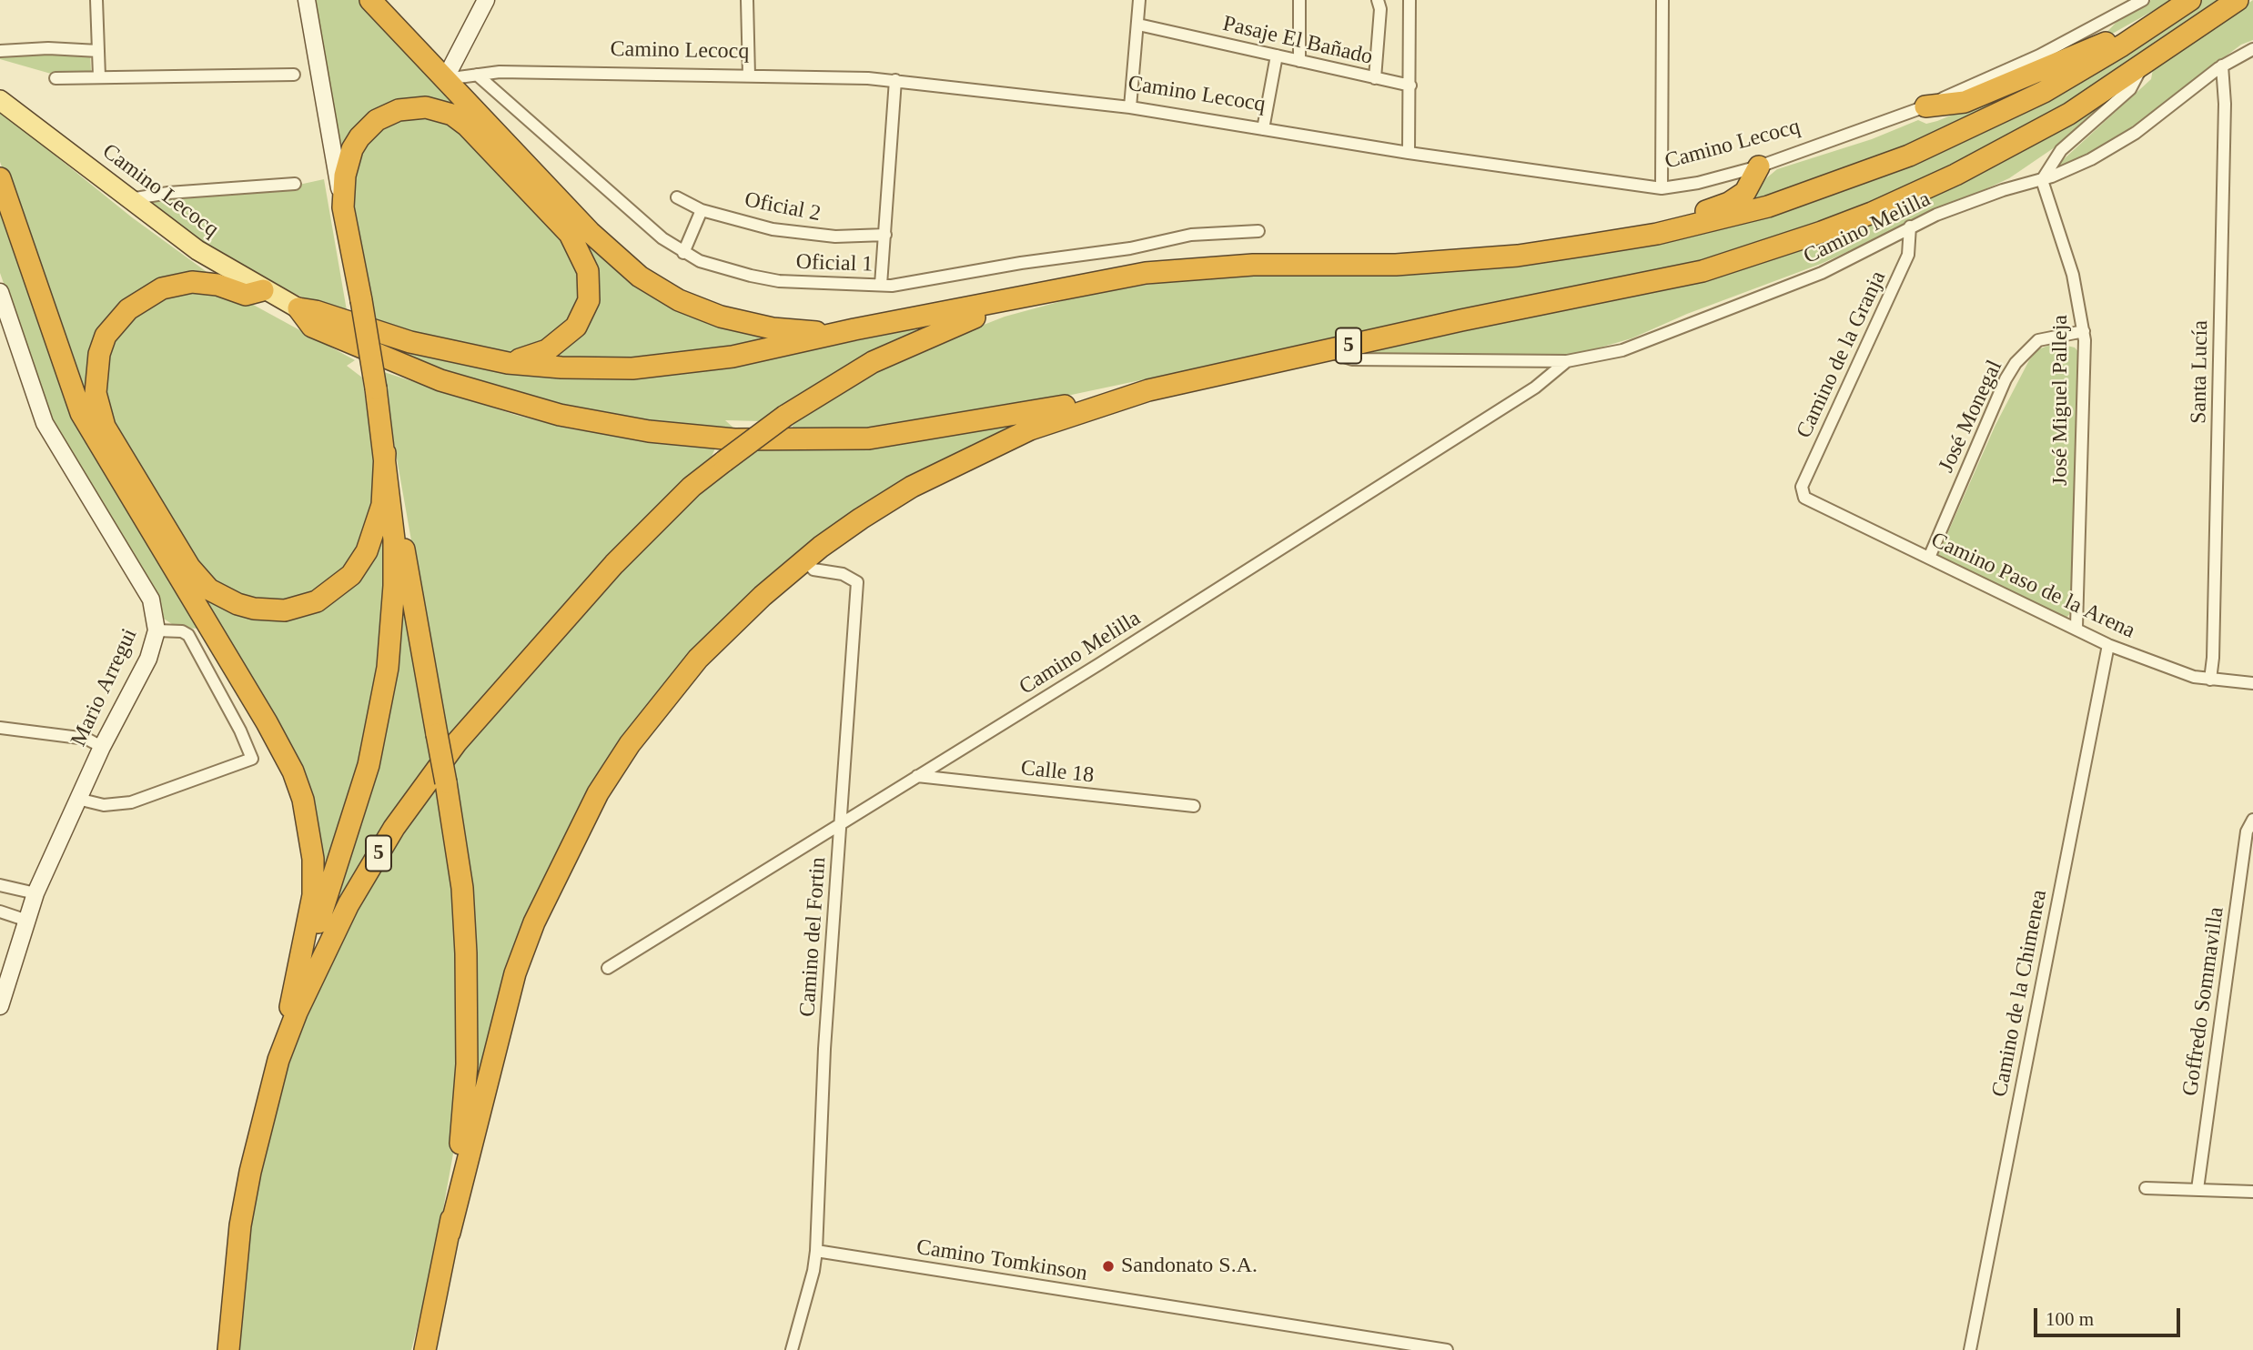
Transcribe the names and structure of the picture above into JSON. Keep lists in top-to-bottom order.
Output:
{
  "streets": {
    "highway": ["5"],
    "main road": ["Camino Lecocq"],
    "street": [
      "Pasaje El Bañado",
      "Oficial 2",
      "Camino Melilla",
      "Oficial 1",
      "Camino de la Granja",
      "Santa Lucía",
      "José Miguel Palleja",
      "José Monegal",
      "Camino Paso de la Arena",
      "Mario Arregui",
      "Calle 18",
      "Camino del Fortin",
      "Camino de la Chimenea",
      "Goffredo Sommavilla",
      "Camino Tomkinson"
    ]
  },
  "crossings": [
    ["Camino Lecocq", "Oficial 1"],
    ["Camino Melilla", "5"],
    ["Camino Melilla", "Camino de la Granja"],
    ["Camino Melilla", "Santa Lucía"],
    ["Camino Melilla", "José Miguel Palleja"],
    ["Camino Melilla", "Calle 18"],
    ["Camino Melilla", "Camino del Fortin"],
    ["5", "Camino del Fortin"],
    ["Camino de la Granja", "Camino Paso de la Arena"],
    ["Santa Lucía", "Camino Paso de la Arena"],
    ["José Miguel Palleja", "José Monegal"],
    ["José Miguel Palleja", "Camino Paso de la Arena"],
    ["José Monegal", "Camino Paso de la Arena"],
    ["Camino Paso de la Arena", "Camino de la Chimenea"],
    ["Camino del Fortin", "Camino Tomkinson"]
  ],
  "places": ["Sandonato S.A."],
  "scale_bar": "100 m"
}
